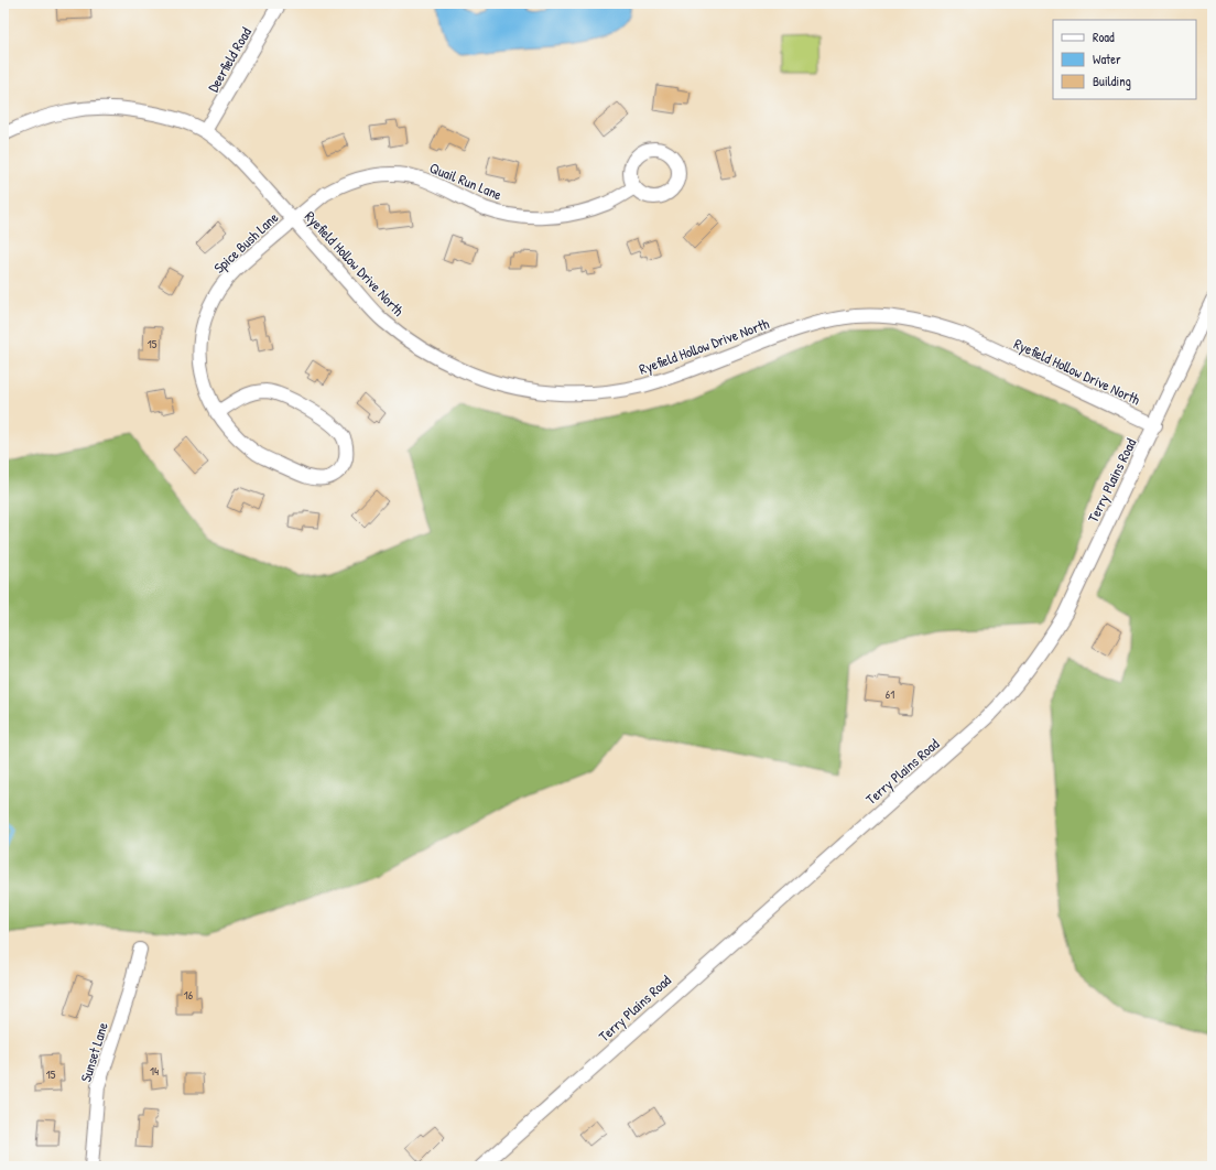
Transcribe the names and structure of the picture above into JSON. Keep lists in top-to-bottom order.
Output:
{
  "streets": {
    "street": [
      "Deerfield Road",
      "Quail Run Lane",
      "Spice Bush Lane",
      "Ryefield Hollow Drive North",
      "Terry Plains Road",
      "Sunset Lane"
    ]
  },
  "crossings": [
    ["Deerfield Road", "Ryefield Hollow Drive North"],
    ["Quail Run Lane", "Spice Bush Lane"],
    ["Quail Run Lane", "Ryefield Hollow Drive North"],
    ["Spice Bush Lane", "Ryefield Hollow Drive North"],
    ["Ryefield Hollow Drive North", "Terry Plains Road"]
  ],
  "house_numbers": [
    "15",
    "61",
    "16",
    "14",
    "15"
  ],
  "legend": ["Road", "Water", "Building"]
}
